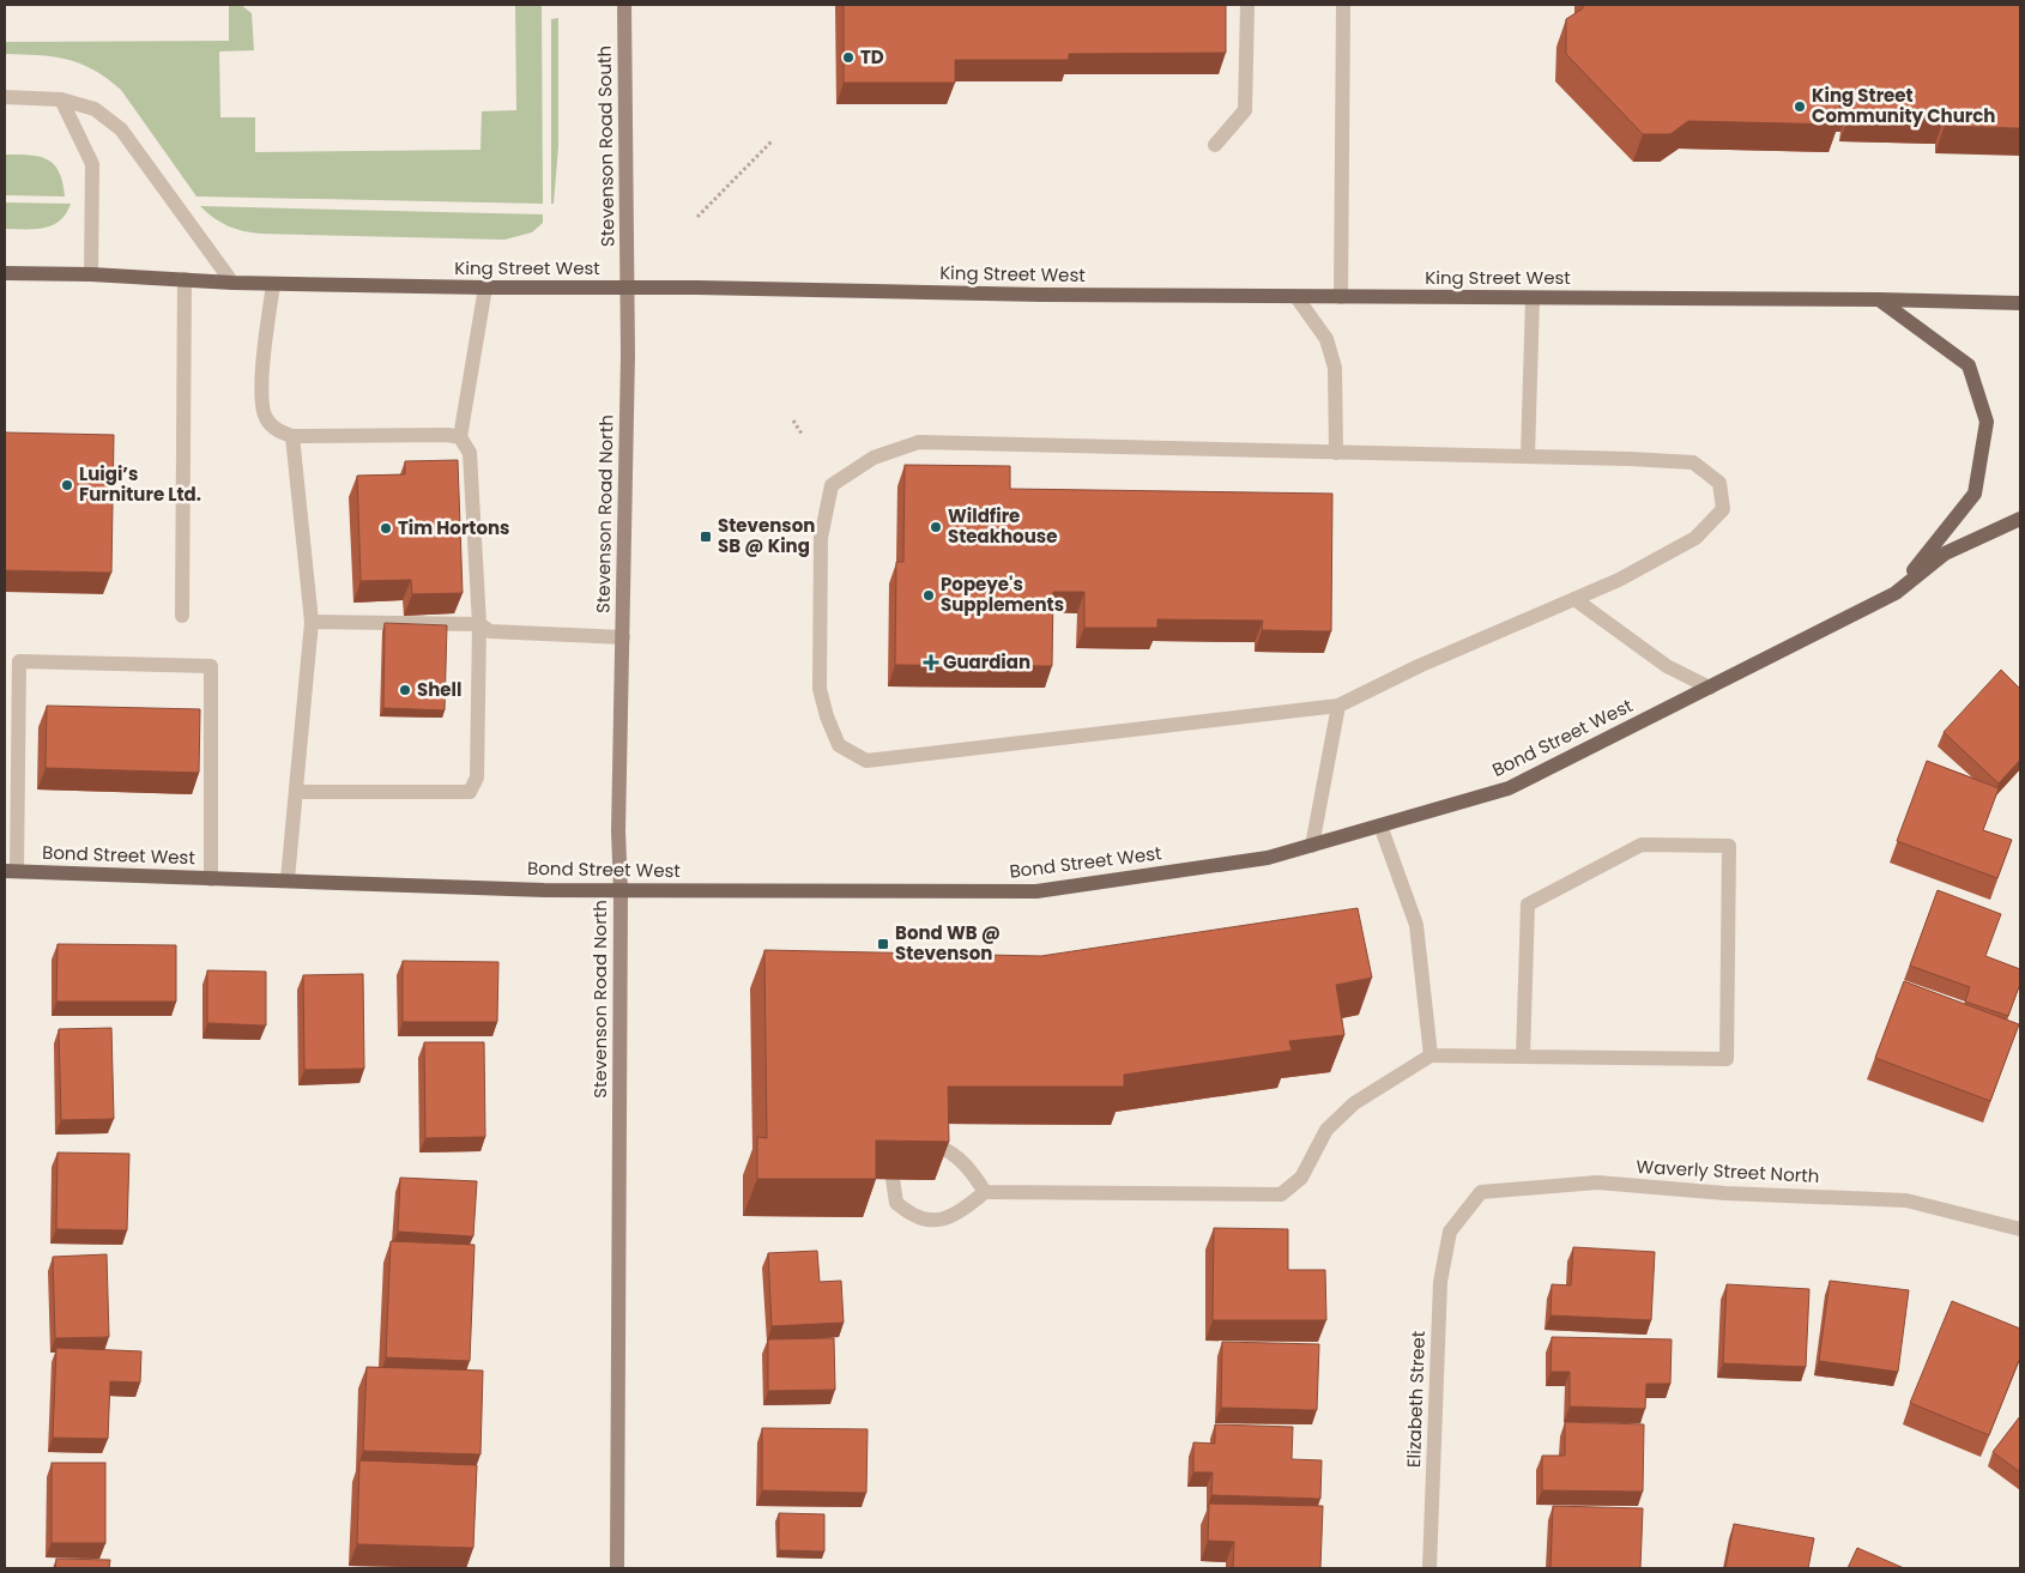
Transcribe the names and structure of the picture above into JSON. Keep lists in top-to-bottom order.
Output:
{
  "streets": {
    "main road": [
      "Stevenson Road South",
      "King Street West",
      "Stevenson Road North",
      "Bond Street West"
    ],
    "street": ["Waverly Street North", "Elizabeth Street"]
  },
  "crossings": [
    ["Stevenson Road South", "King Street West"],
    ["Stevenson Road South", "Stevenson Road North"],
    ["King Street West", "Stevenson Road North"],
    ["Stevenson Road North", "Bond Street West"],
    ["Waverly Street North", "Elizabeth Street"]
  ],
  "places": {
    "other": [
      "TD",
      "King Street Community Church",
      "Luigi’s Furniture Ltd.",
      "Wildfire Steakhouse",
      "Tim Hortons",
      "Popeye's Supplements",
      "Shell"
    ],
    "transit": ["Stevenson SB @ King", "Bond WB @ Stevenson"],
    "health": ["Guardian"]
  }
}
